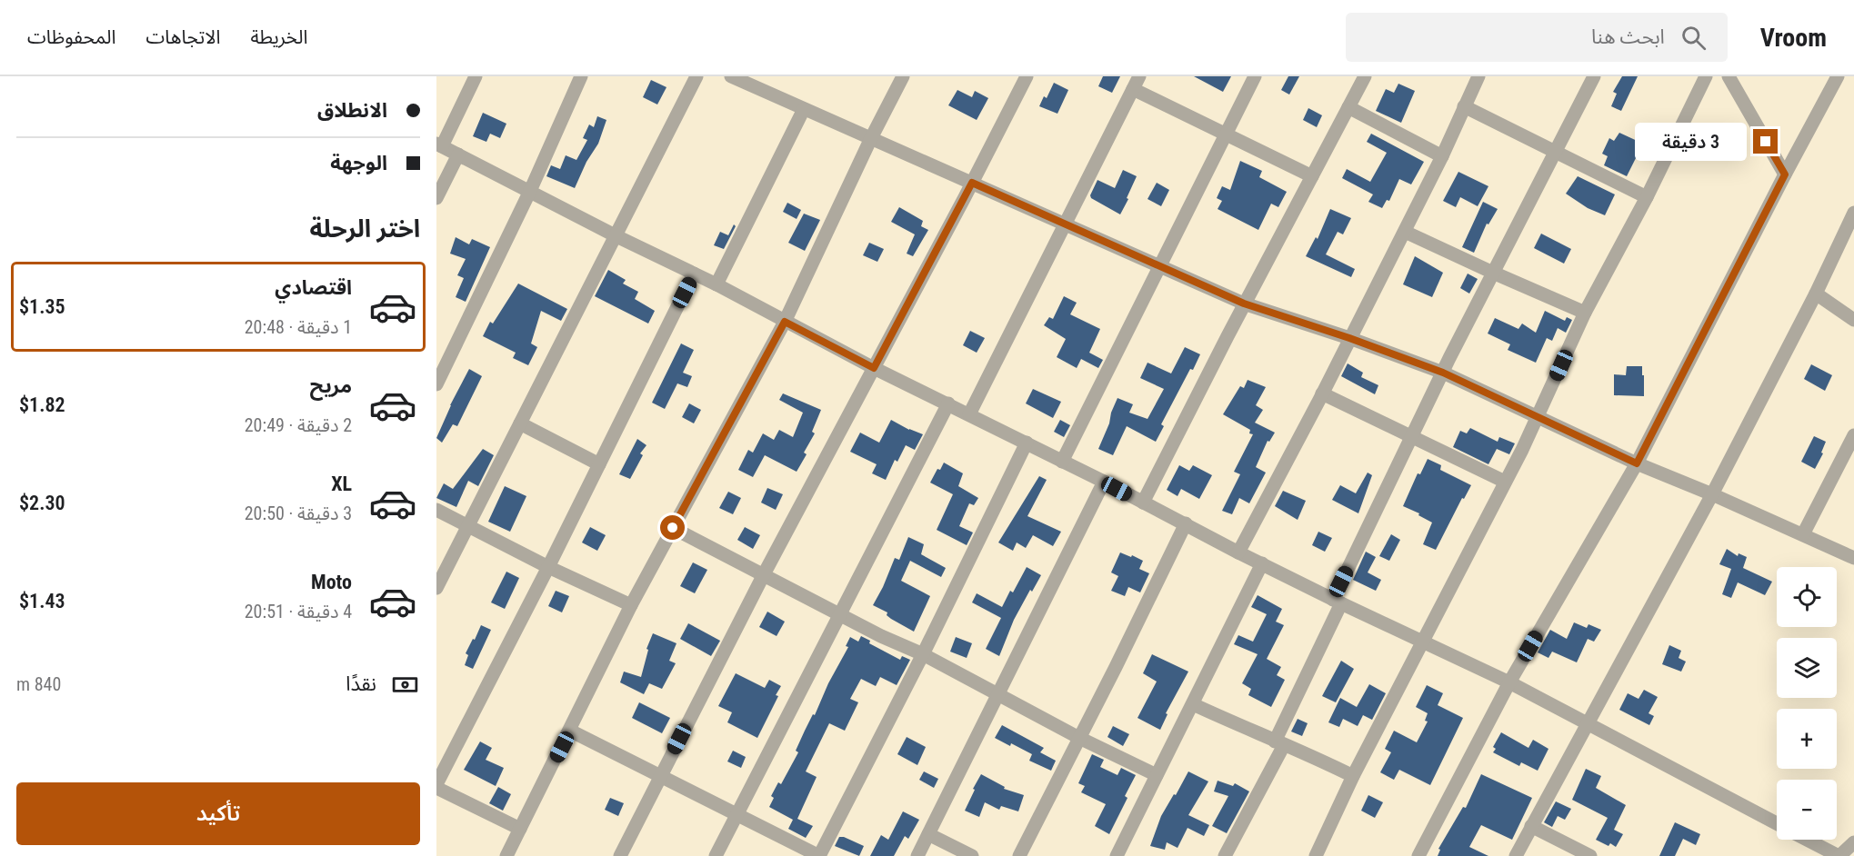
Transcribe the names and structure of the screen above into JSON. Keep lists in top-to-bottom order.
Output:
{
  "page": {
    "header": "Vroom",
    "search": "ابحث هنا",
    "nav": ["الخريطة", "الاتجاهات", "المحفوظات"],
    "banner": ["الانطلاق", "الوجهة"],
    "bubble": "3 دقيقة",
    "heading": "اختر الرحلة",
    "list": [
      {
        "name": "اقتصادي",
        "note": "1 دقيقة · 20:48",
        "value": "$1.35"
      },
      {
        "name": "مريح",
        "note": "2 دقيقة · 20:49",
        "value": "$1.82"
      },
      {
        "name": "XL",
        "note": "3 دقيقة · 20:50",
        "value": "$2.30"
      },
      {
        "name": "Moto",
        "note": "4 دقيقة · 20:51",
        "value": "$1.43"
      }
    ],
    "map_buttons": ["+", "−"],
    "pay": ["نقدًا", "840 m"],
    "buttons": "تأكيد"
  }
}
